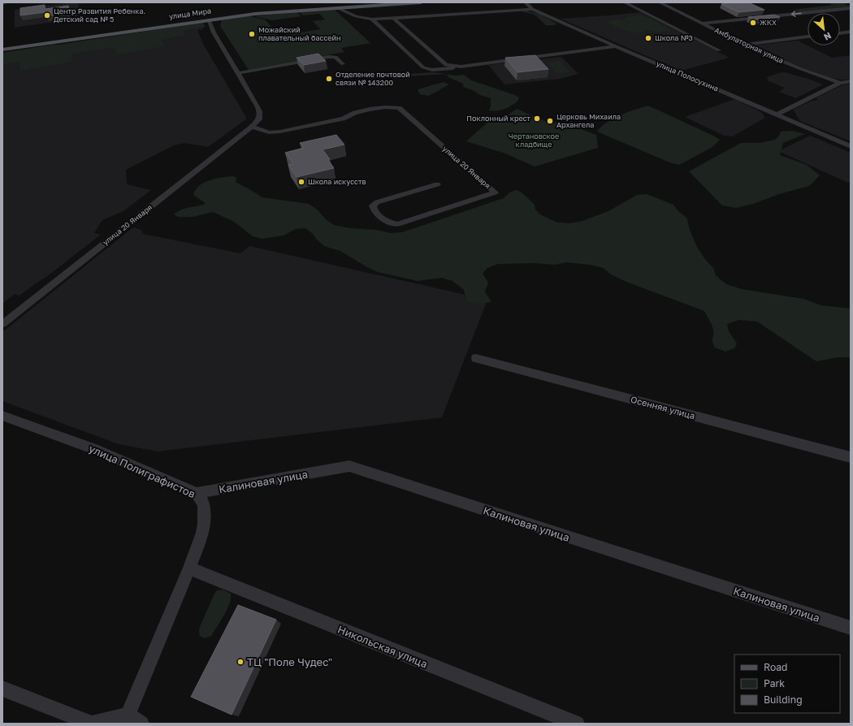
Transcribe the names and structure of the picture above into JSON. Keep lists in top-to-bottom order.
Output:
{
  "streets": {
    "main road": ["улица Мира"],
    "street": [
      "Амбулаторная улица",
      "улица Полосухина",
      "улица 20 Января",
      "Осенняя улица",
      "улица Полиграфистов",
      "Калиновая улица",
      "Никольская улица"
    ]
  },
  "crossings": [
    ["улица Мира", "улица 20 Января"],
    ["улица Полиграфистов", "Калиновая улица"],
    ["улица Полиграфистов", "Никольская улица"]
  ],
  "parks": ["Чертановское кладбище"],
  "places": [
    "Центр Развития Ребенка. Детский сад № 5",
    "ЖКХ",
    "Можайский плавательный бассейн",
    "Школа №3",
    "Отделение почтовой связи № 143200",
    "Поклонный крест",
    "Церковь Михаила Архангела",
    "Школа искусств",
    "ТЦ \"Поле Чудес\""
  ],
  "legend": ["Road", "Park", "Building"],
  "north": "bottom right"
}
